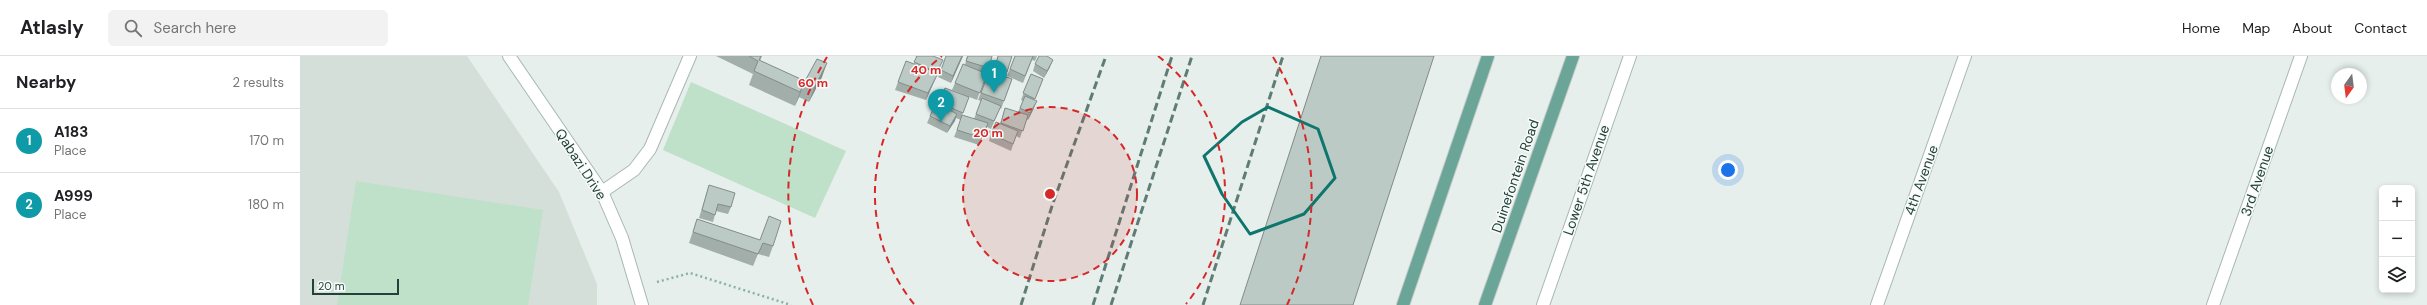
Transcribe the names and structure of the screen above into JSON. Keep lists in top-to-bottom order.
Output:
{
  "streets": {
    "main road": ["Duinefontein Road"],
    "street": [
      "Qabazi Drive",
      "Lower 5th Avenue",
      "4th Avenue",
      "3rd Avenue"
    ]
  },
  "scale_bar": "20 m",
  "north": "bottom",
  "page": {
    "header": "Atlasly",
    "search": "Search here",
    "nav": [
      "Home",
      "Map",
      "About",
      "Contact"
    ],
    "heading": ["Nearby", "2 results"],
    "pins": ["1", "2"],
    "list": [
      {
        "mark": "1",
        "name": "A183",
        "note": "Place",
        "value": "170 m"
      },
      {
        "mark": "2",
        "name": "A999",
        "note": "Place",
        "value": "180 m"
      }
    ],
    "map_buttons": ["+", "−"],
    "scale": "20 m"
  },
  "rings": ["40 m", "60 m", "20 m"]
}
